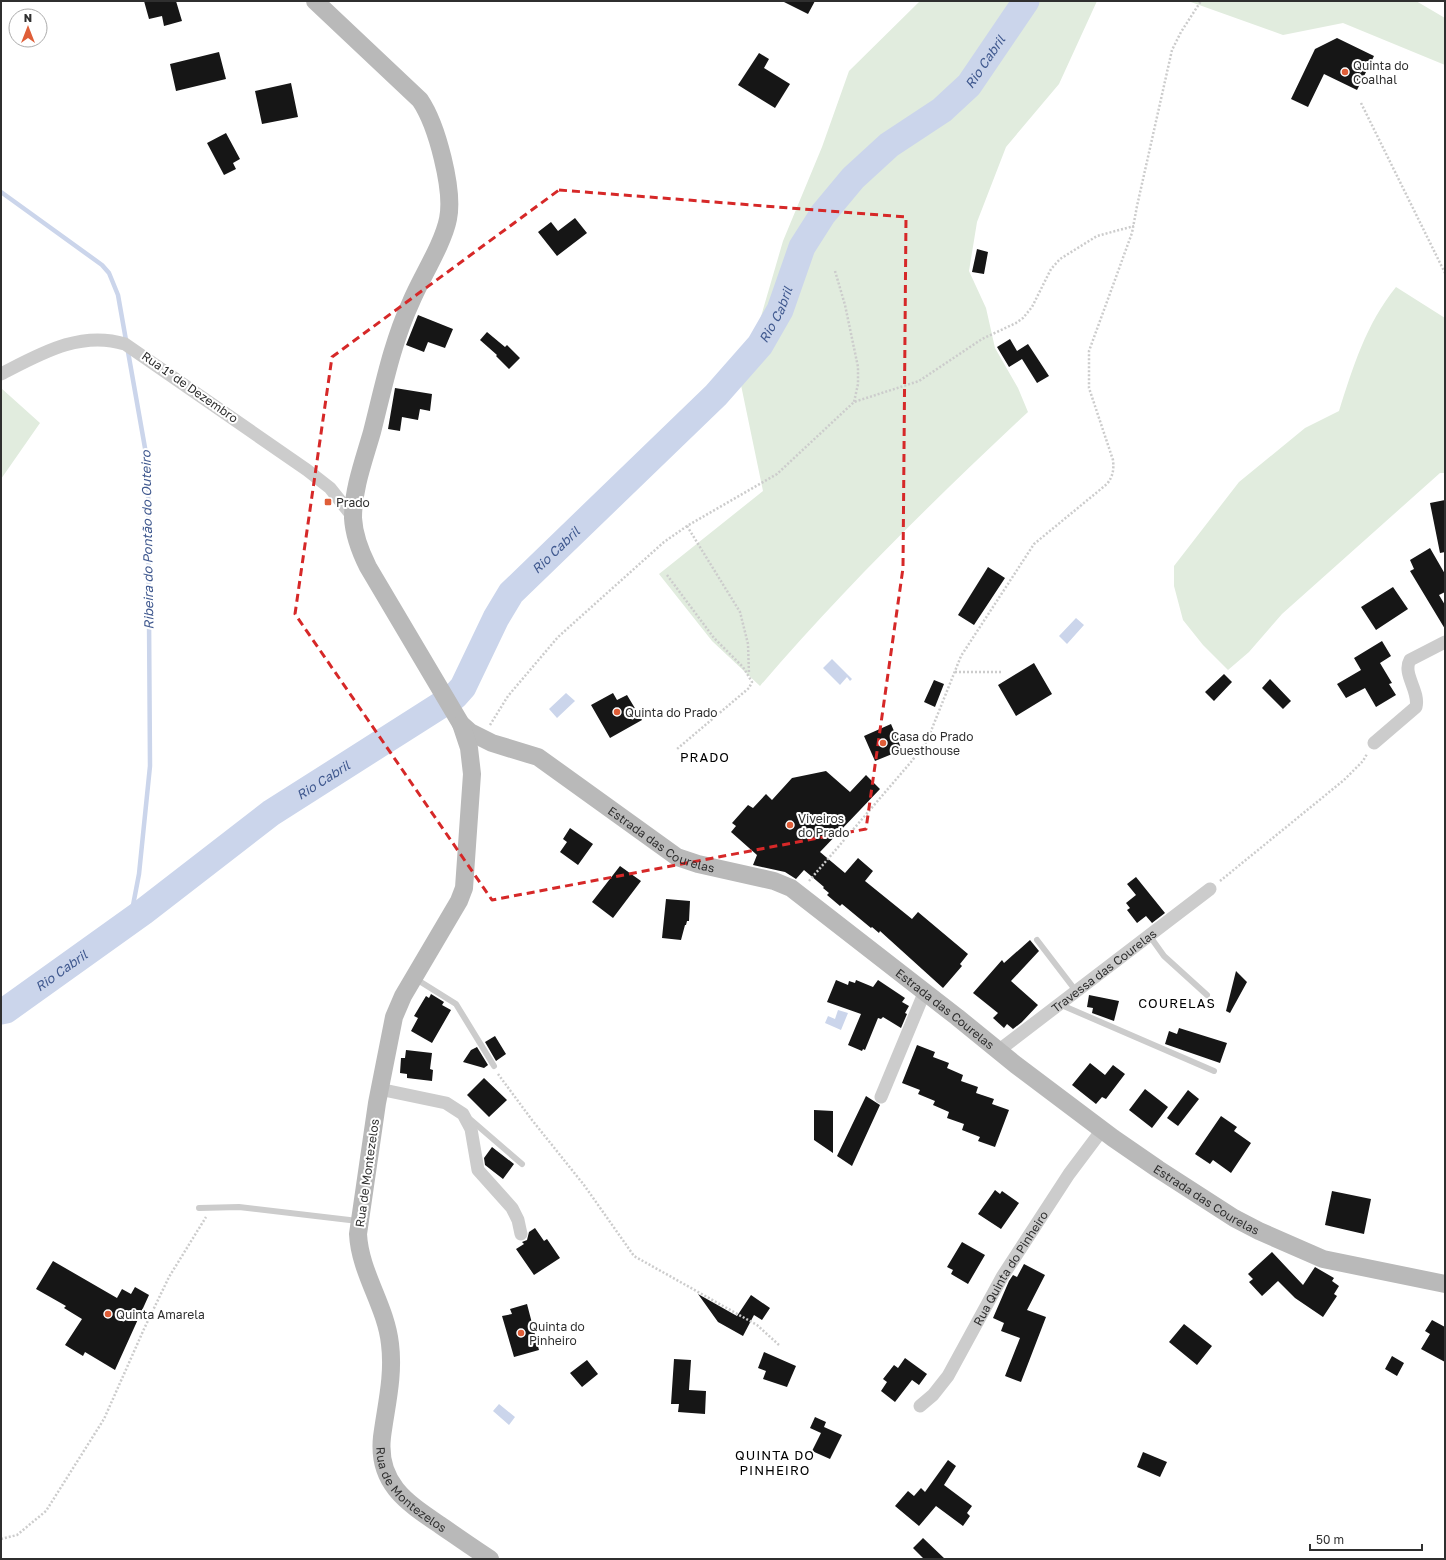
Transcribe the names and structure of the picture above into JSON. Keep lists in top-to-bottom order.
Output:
{
  "streets": {
    "main road": ["Estrada das Courelas", "Rua de Montezelos"],
    "street": ["Rua 1º de Dezembro", "Travessa das Courelas", "Rua Quinta do Pinheiro"]
  },
  "crossings": [
    ["Estrada das Courelas", "Travessa das Courelas"],
    ["Estrada das Courelas", "Rua de Montezelos"],
    ["Estrada das Courelas", "Rua Quinta do Pinheiro"]
  ],
  "districts": ["PRADO", "COURELAS", "QUINTA DO PINHEIRO"],
  "water": ["Rio Cabril", "Ribeira do Pontão do Outeiro"],
  "places": {
    "other": [
      "Quinta do Coalhal",
      "Quinta do Prado",
      "Casa do Prado Guesthouse",
      "Viveiros do Prado",
      "Quinta Amarela",
      "Quinta do Pinheiro"
    ],
    "transit": ["Prado"]
  },
  "scale_bar": "50 m",
  "north": "top"
}
